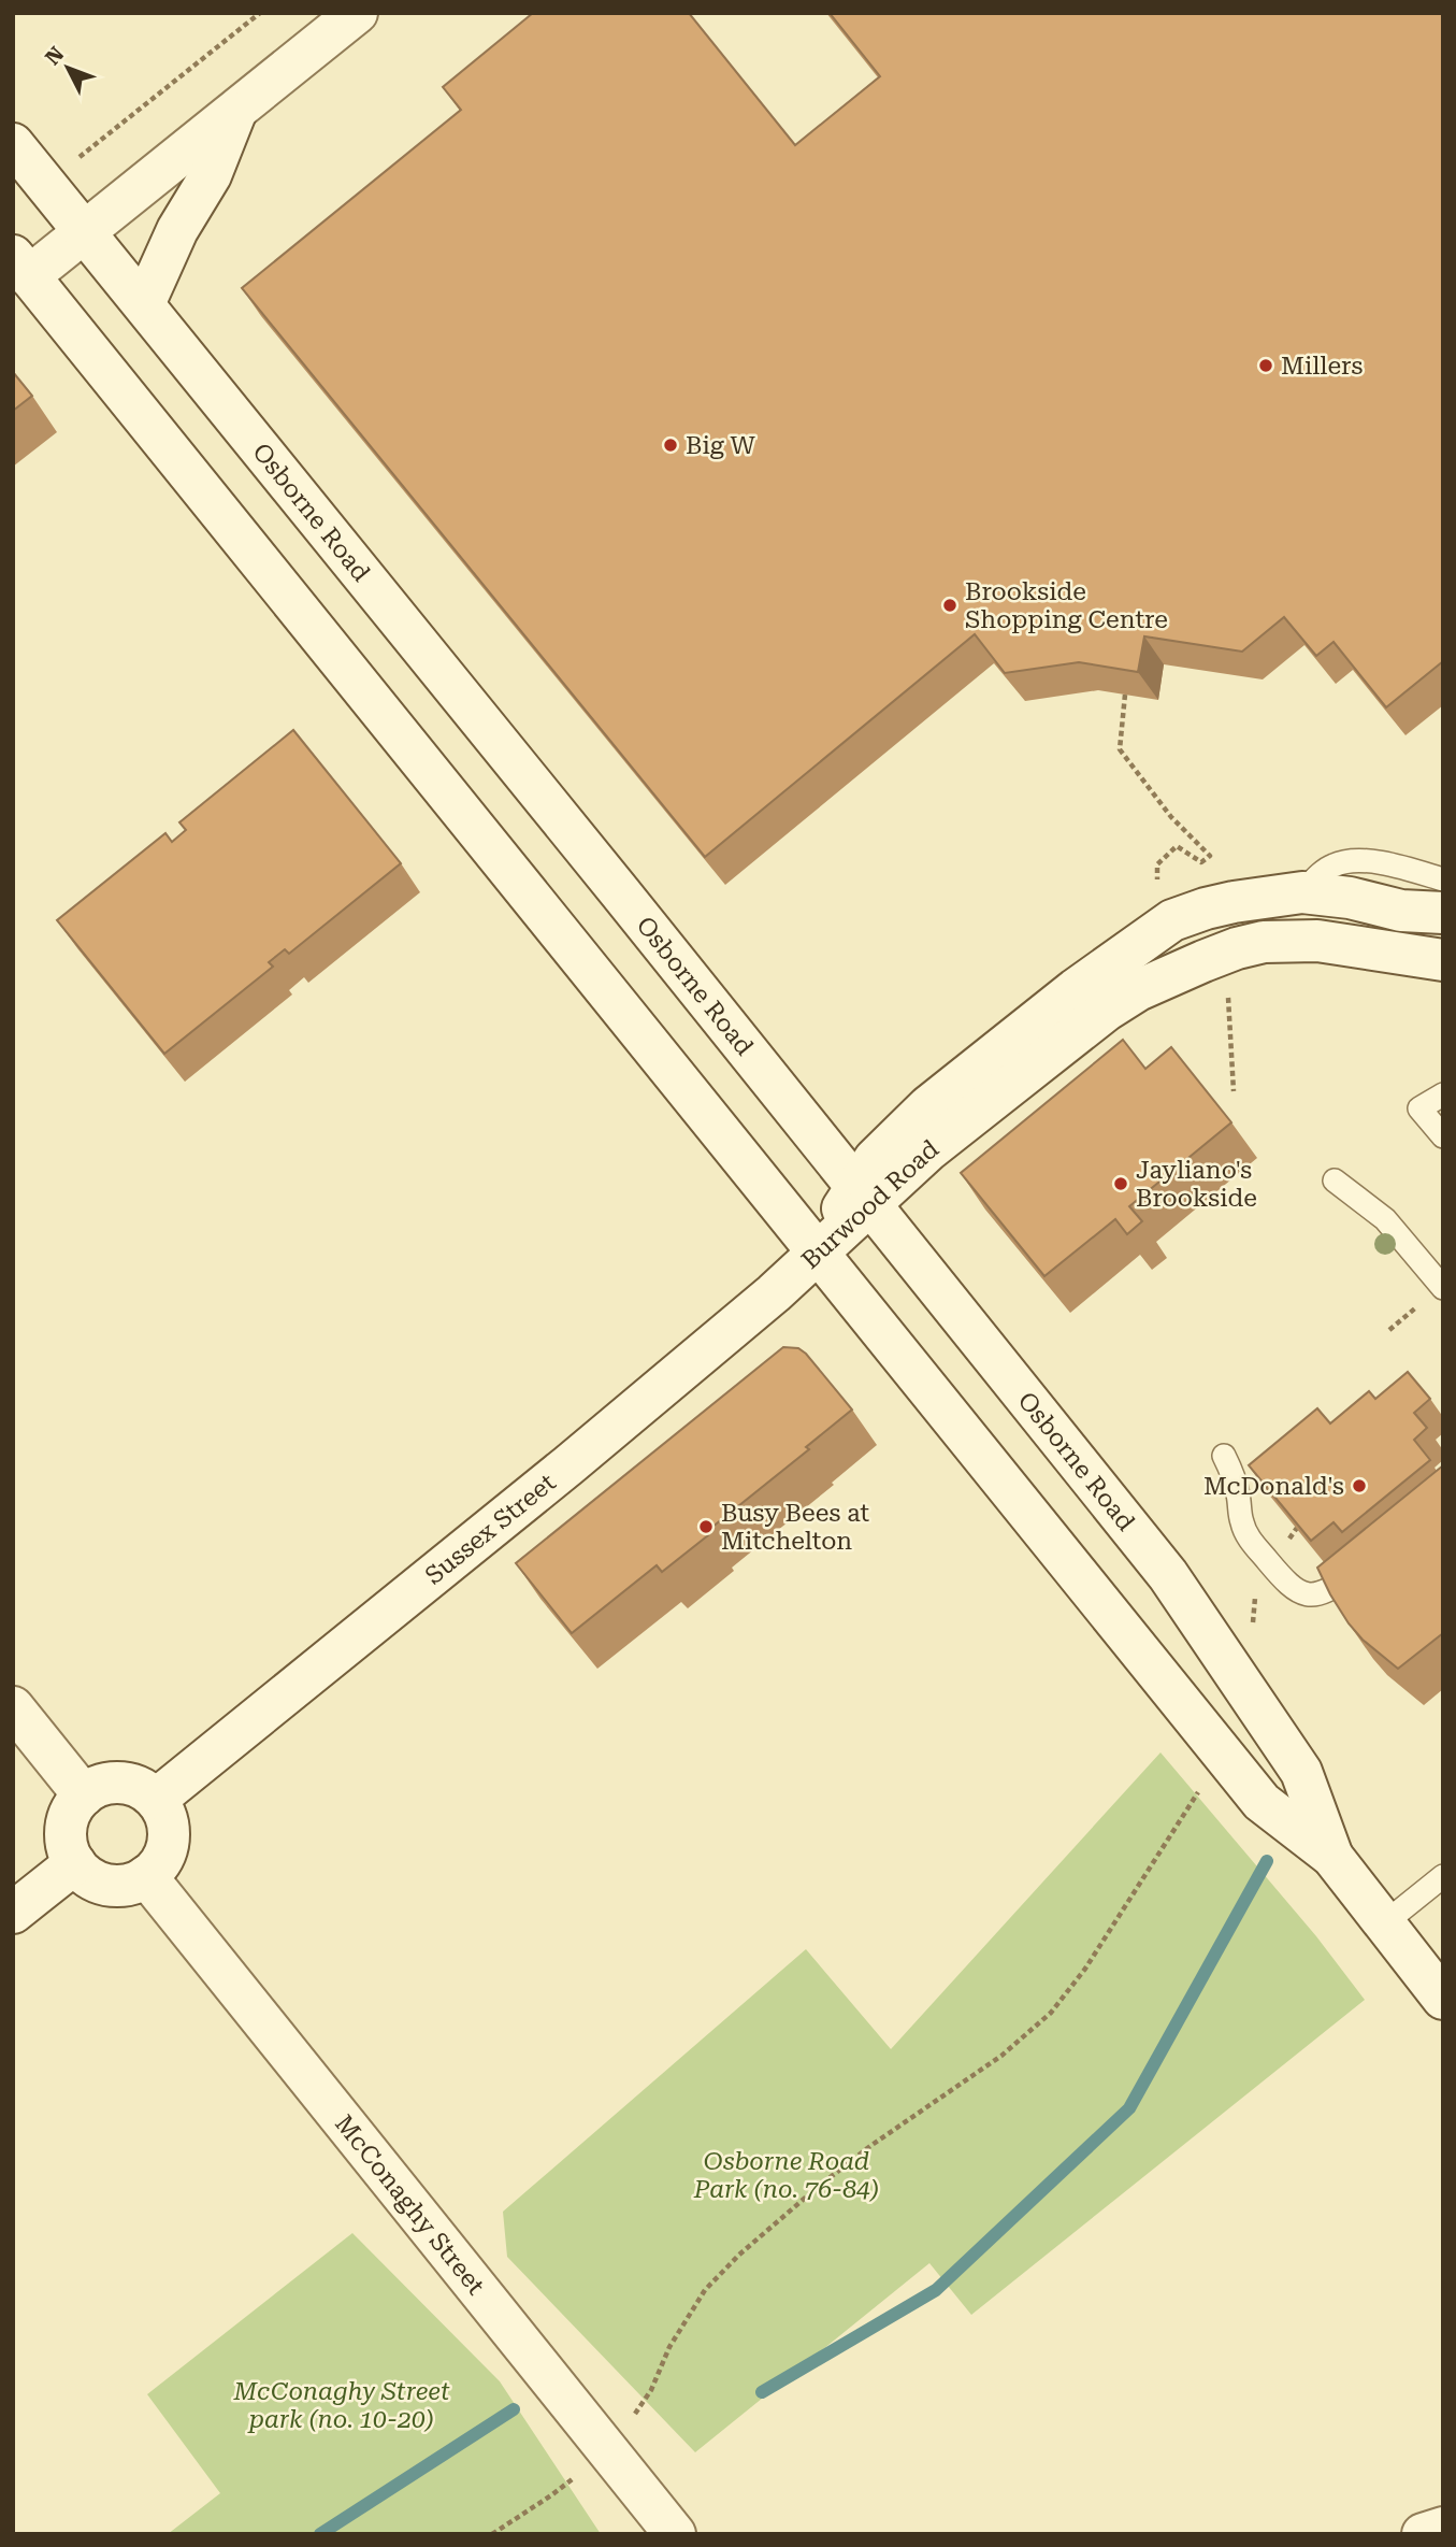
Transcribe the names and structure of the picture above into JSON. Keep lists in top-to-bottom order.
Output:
{
  "streets": {
    "street": [
      "Osborne Road",
      "Burwood Road",
      "Sussex Street",
      "McConaghy Street"
    ]
  },
  "crossings": [
    ["Osborne Road", "Burwood Road"],
    ["Osborne Road", "Sussex Street"],
    ["Burwood Road", "Sussex Street"],
    ["Sussex Street", "McConaghy Street"]
  ],
  "parks": ["Osborne Road Park (no. 76-84)", "McConaghy Street park (no. 10-20)"],
  "places": [
    "Millers",
    "Big W",
    "Brookside Shopping Centre",
    "Jayliano's Brookside",
    "McDonald's",
    "Busy Bees at Mitchelton"
  ],
  "north": "top left"
}
